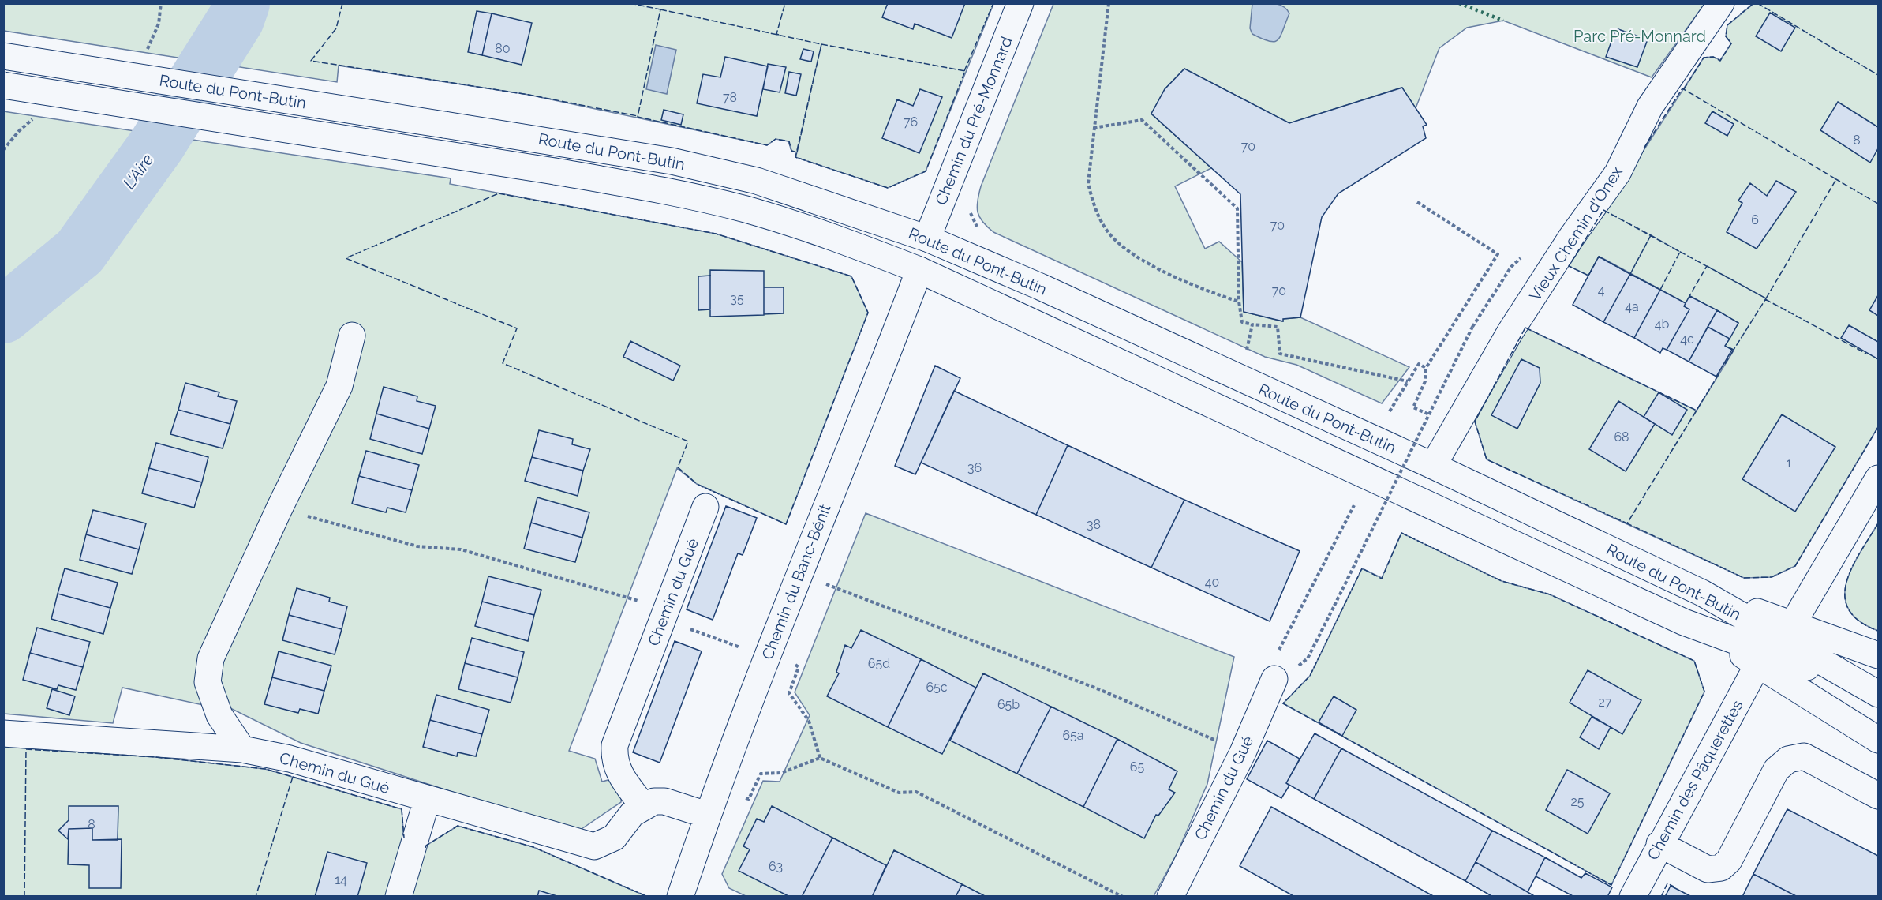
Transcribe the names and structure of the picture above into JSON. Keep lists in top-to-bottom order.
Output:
{
  "streets": {
    "main road": [
      "Route du Pont-Butin",
      "Chemin du Pré-Monnard",
      "Vieux Chemin d'Onex",
      "Chemin du Banc-Bénit",
      "Chemin du Gué",
      "Chemin des Pâquerettes"
    ]
  },
  "crossings": [
    ["Route du Pont-Butin", "Chemin du Pré-Monnard"],
    ["Route du Pont-Butin", "Vieux Chemin d'Onex"],
    ["Route du Pont-Butin", "Chemin du Banc-Bénit"]
  ],
  "water": ["L'Aire"],
  "parks": ["Parc Pré-Monnard"],
  "house_numbers": [
    "80",
    "78",
    "76",
    "8",
    "70",
    "6",
    "70",
    "4",
    "70",
    "35",
    "4a",
    "4b",
    "4c",
    "68",
    "1",
    "36",
    "38",
    "40",
    "65d",
    "65c",
    "27",
    "65b",
    "65a",
    "65",
    "25",
    "8",
    "63",
    "14"
  ]
}
